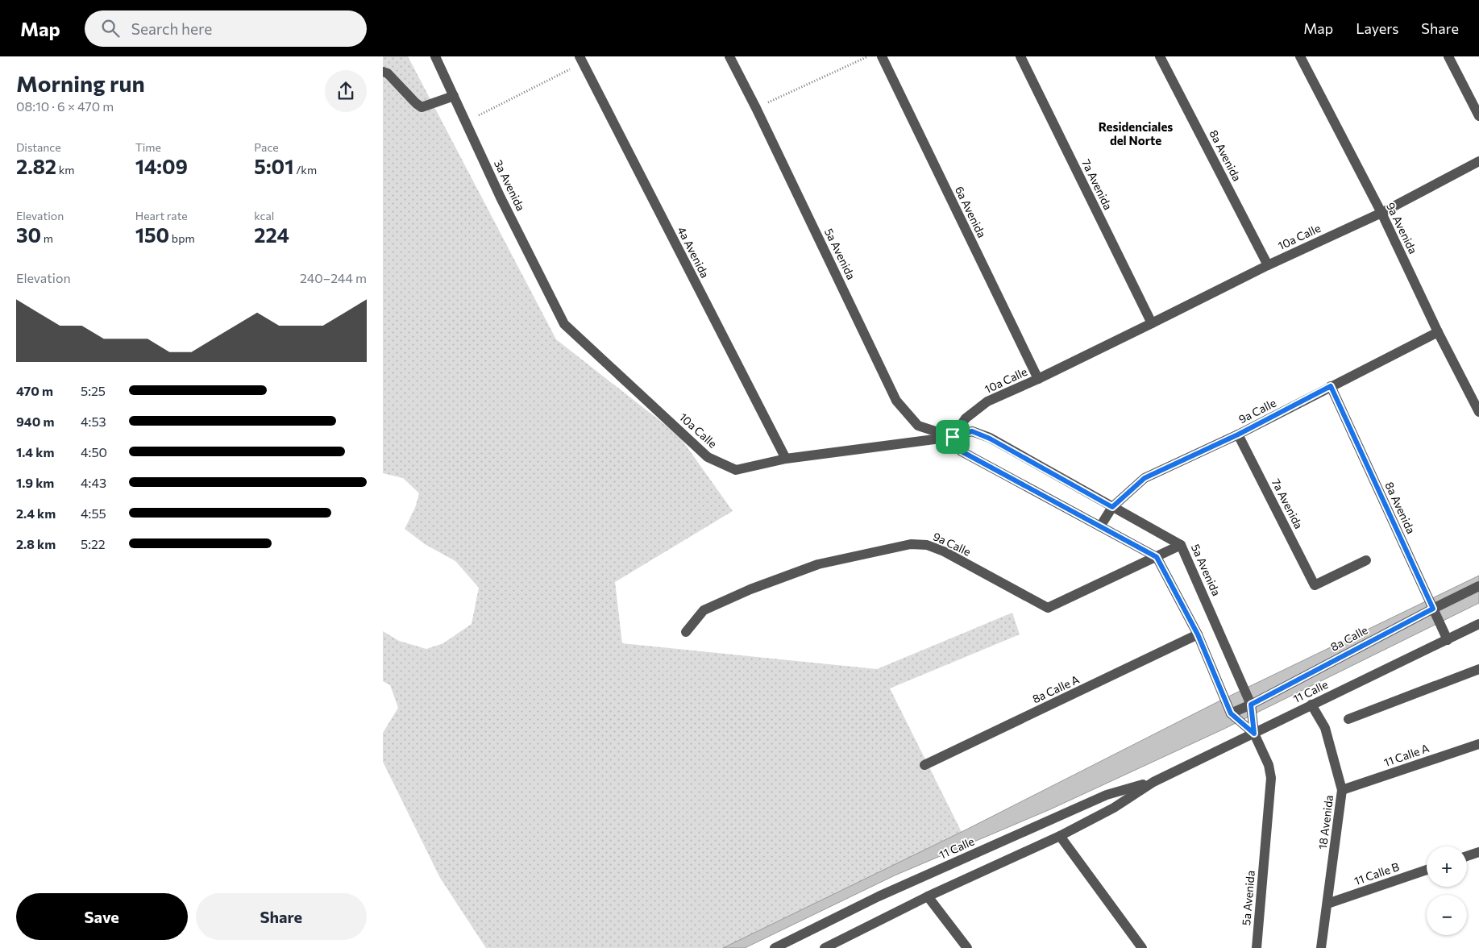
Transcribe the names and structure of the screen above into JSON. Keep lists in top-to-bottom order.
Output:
{
  "streets": {
    "street": [
      "8a Avenida",
      "7a Avenida",
      "3a Avenida",
      "6a Avenida",
      "9a Avenida",
      "10a Calle",
      "4a Avenida",
      "5a Avenida",
      "9a Calle",
      "8a Calle",
      "8a Calle A",
      "11 Calle",
      "11 Calle A",
      "18 Avenida",
      "11 Calle B"
    ]
  },
  "crossings": [
    ["8a Avenida", "10a Calle"],
    ["8a Avenida", "9a Calle"],
    ["8a Avenida", "8a Calle"],
    ["8a Avenida", "11 Calle"],
    ["7a Avenida", "10a Calle"],
    ["7a Avenida", "9a Calle"],
    ["3a Avenida", "10a Calle"],
    ["6a Avenida", "10a Calle"],
    ["9a Avenida", "10a Calle"],
    ["9a Avenida", "9a Calle"],
    ["10a Calle", "4a Avenida"],
    ["10a Calle", "5a Avenida"],
    ["5a Avenida", "9a Calle"],
    ["5a Avenida", "8a Calle"],
    ["5a Avenida", "8a Calle A"],
    ["5a Avenida", "11 Calle"],
    ["11 Calle", "18 Avenida"],
    ["11 Calle A", "18 Avenida"],
    ["18 Avenida", "11 Calle B"]
  ],
  "districts": ["Residenciales del Norte"],
  "page": {
    "header": "Map",
    "search": "Search here",
    "nav": ["Map", "Layers", "Share"],
    "heading": ["Morning run", "08:10 · 6 × 470 m"],
    "stats": [
      ["Distance", "2.82 km"],
      ["Time", "14:09"],
      ["Pace", "5:01 /km"],
      ["Elevation", "30 m"],
      ["Heart rate", "150 bpm"],
      ["kcal", "224"]
    ],
    "chart": ["Elevation", "240–244 m"],
    "list": [
      {
        "name": "470 m",
        "note": "5:25"
      },
      {
        "name": "940 m",
        "note": "4:53"
      },
      {
        "name": "1.4 km",
        "note": "4:50"
      },
      {
        "name": "1.9 km",
        "note": "4:43"
      },
      {
        "name": "2.4 km",
        "note": "4:55"
      },
      {
        "name": "2.8 km",
        "note": "5:22"
      }
    ],
    "map_buttons": ["+", "−"],
    "buttons": ["Save", "Share"]
  }
}
